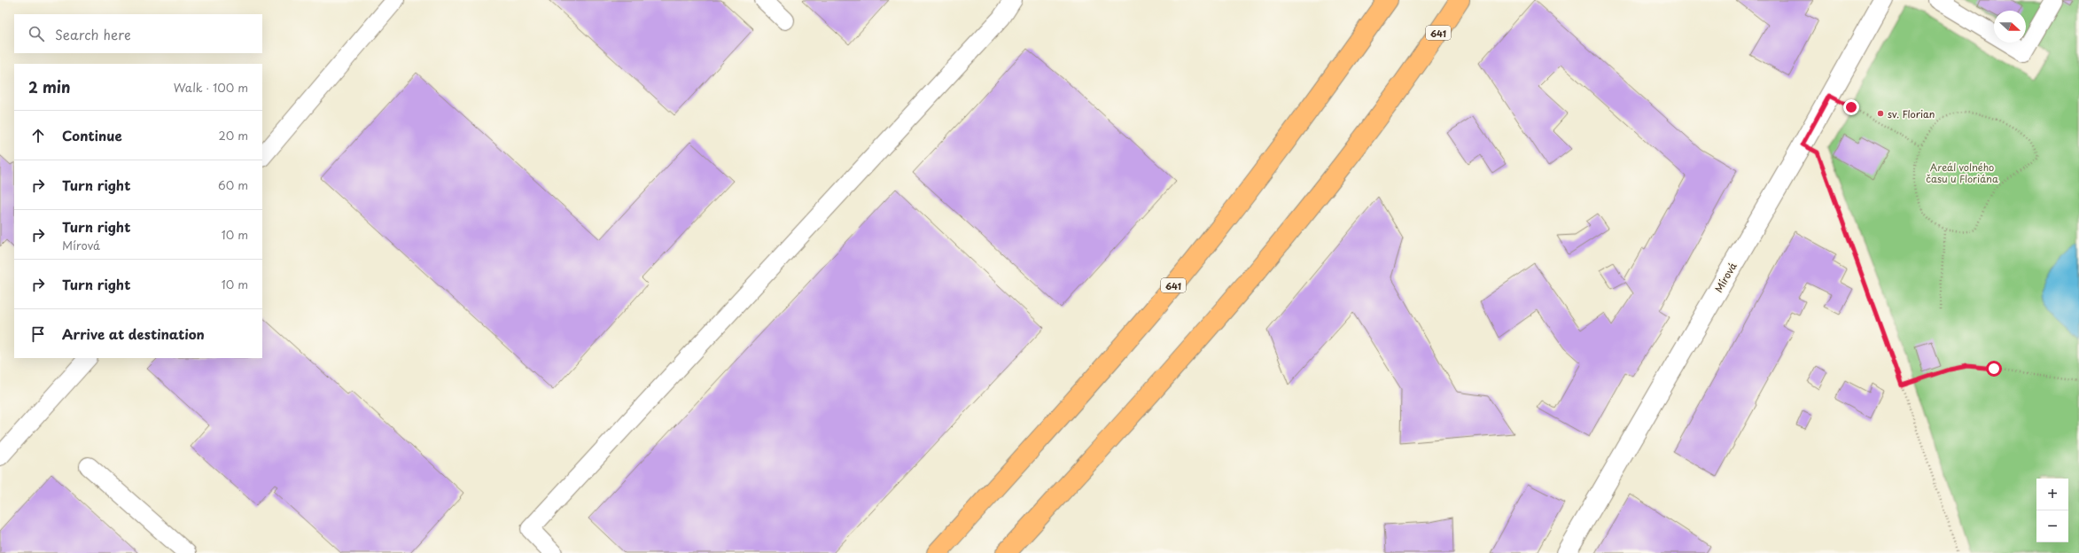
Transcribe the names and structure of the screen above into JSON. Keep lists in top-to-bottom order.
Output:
{
  "streets": {
    "highway": ["641"],
    "street": ["Mírová"]
  },
  "parks": ["Areál volného času u Floriána"],
  "places": ["sv. Florian"],
  "north": "right",
  "page": {
    "search": "Search here",
    "heading": ["2 min", "Walk · 100 m"],
    "list": [
      ["Continue", "20 m"],
      ["Turn right", "60 m"],
      ["Turn right", "Mírová", "10 m"],
      ["Turn right", "10 m"],
      "Arrive at destination"
    ],
    "map_buttons": ["+", "−"]
  }
}
